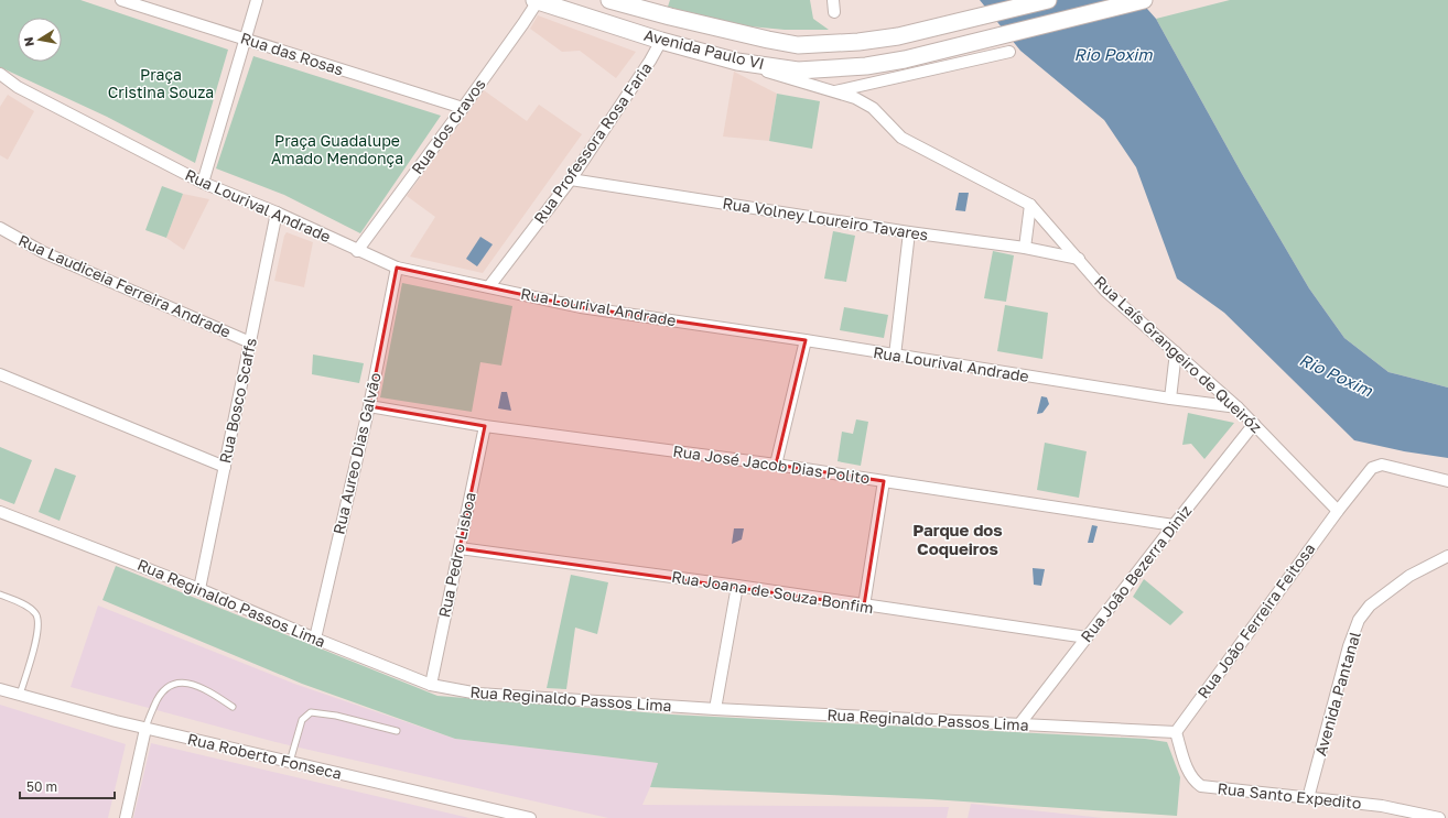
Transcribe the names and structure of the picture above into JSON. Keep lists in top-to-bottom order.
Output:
{
  "streets": {
    "main road": ["Avenida Paulo VI"],
    "street": [
      "Rua das Rosas",
      "Rua dos Cravos",
      "Rua Professora Rosa Faria",
      "Rua Lourival Andrade",
      "Rua Volney Loureiro Tavares",
      "Rua Laudiceia Ferreira Andrade",
      "Rua Laís Grangeiro de Queiróz",
      "Rua Bosco Scaffs",
      "Rua Aureo Dias Galvão",
      "Rua José Jacob Dias Polito",
      "Rua Pedro Lisboa",
      "Rua João Bezerra Diniz",
      "Rua Joana de Souza Bonfim",
      "Rua Reginaldo Passos Lima",
      "Rua João Ferreira Feitosa",
      "Avenida Pantanal",
      "Rua Roberto Fonseca",
      "Rua Santo Expedito"
    ]
  },
  "crossings": [
    ["Avenida Paulo VI", "Rua dos Cravos"],
    ["Avenida Paulo VI", "Rua Professora Rosa Faria"],
    ["Avenida Paulo VI", "Rua Laís Grangeiro de Queiróz"],
    ["Rua das Rosas", "Rua dos Cravos"],
    ["Rua dos Cravos", "Rua Lourival Andrade"],
    ["Rua Professora Rosa Faria", "Rua Lourival Andrade"],
    ["Rua Professora Rosa Faria", "Rua Volney Loureiro Tavares"],
    ["Rua Lourival Andrade", "Rua Laís Grangeiro de Queiróz"],
    ["Rua Lourival Andrade", "Rua Bosco Scaffs"],
    ["Rua Lourival Andrade", "Rua Aureo Dias Galvão"],
    ["Rua Volney Loureiro Tavares", "Rua Laís Grangeiro de Queiróz"],
    ["Rua Laudiceia Ferreira Andrade", "Rua Bosco Scaffs"],
    ["Rua Laís Grangeiro de Queiróz", "Rua João Bezerra Diniz"],
    ["Rua Laís Grangeiro de Queiróz", "Rua João Ferreira Feitosa"],
    ["Rua Bosco Scaffs", "Rua Reginaldo Passos Lima"],
    ["Rua Aureo Dias Galvão", "Rua José Jacob Dias Polito"],
    ["Rua Aureo Dias Galvão", "Rua Reginaldo Passos Lima"],
    ["Rua José Jacob Dias Polito", "Rua Pedro Lisboa"],
    ["Rua José Jacob Dias Polito", "Rua João Bezerra Diniz"],
    ["Rua Pedro Lisboa", "Rua Joana de Souza Bonfim"],
    ["Rua Pedro Lisboa", "Rua Reginaldo Passos Lima"],
    ["Rua João Bezerra Diniz", "Rua Joana de Souza Bonfim"],
    ["Rua João Bezerra Diniz", "Rua Reginaldo Passos Lima"],
    ["Rua Reginaldo Passos Lima", "Rua João Ferreira Feitosa"],
    ["Rua Reginaldo Passos Lima", "Rua Santo Expedito"],
    ["Rua João Ferreira Feitosa", "Rua Santo Expedito"],
    ["Avenida Pantanal", "Rua Santo Expedito"]
  ],
  "districts": ["Parque dos Coqueiros"],
  "water": ["Rio Poxim"],
  "parks": ["Praça Cristina Souza", "Praça Guadalupe Amado Mendonça"],
  "scale_bar": "50 m",
  "north": "left"
}
